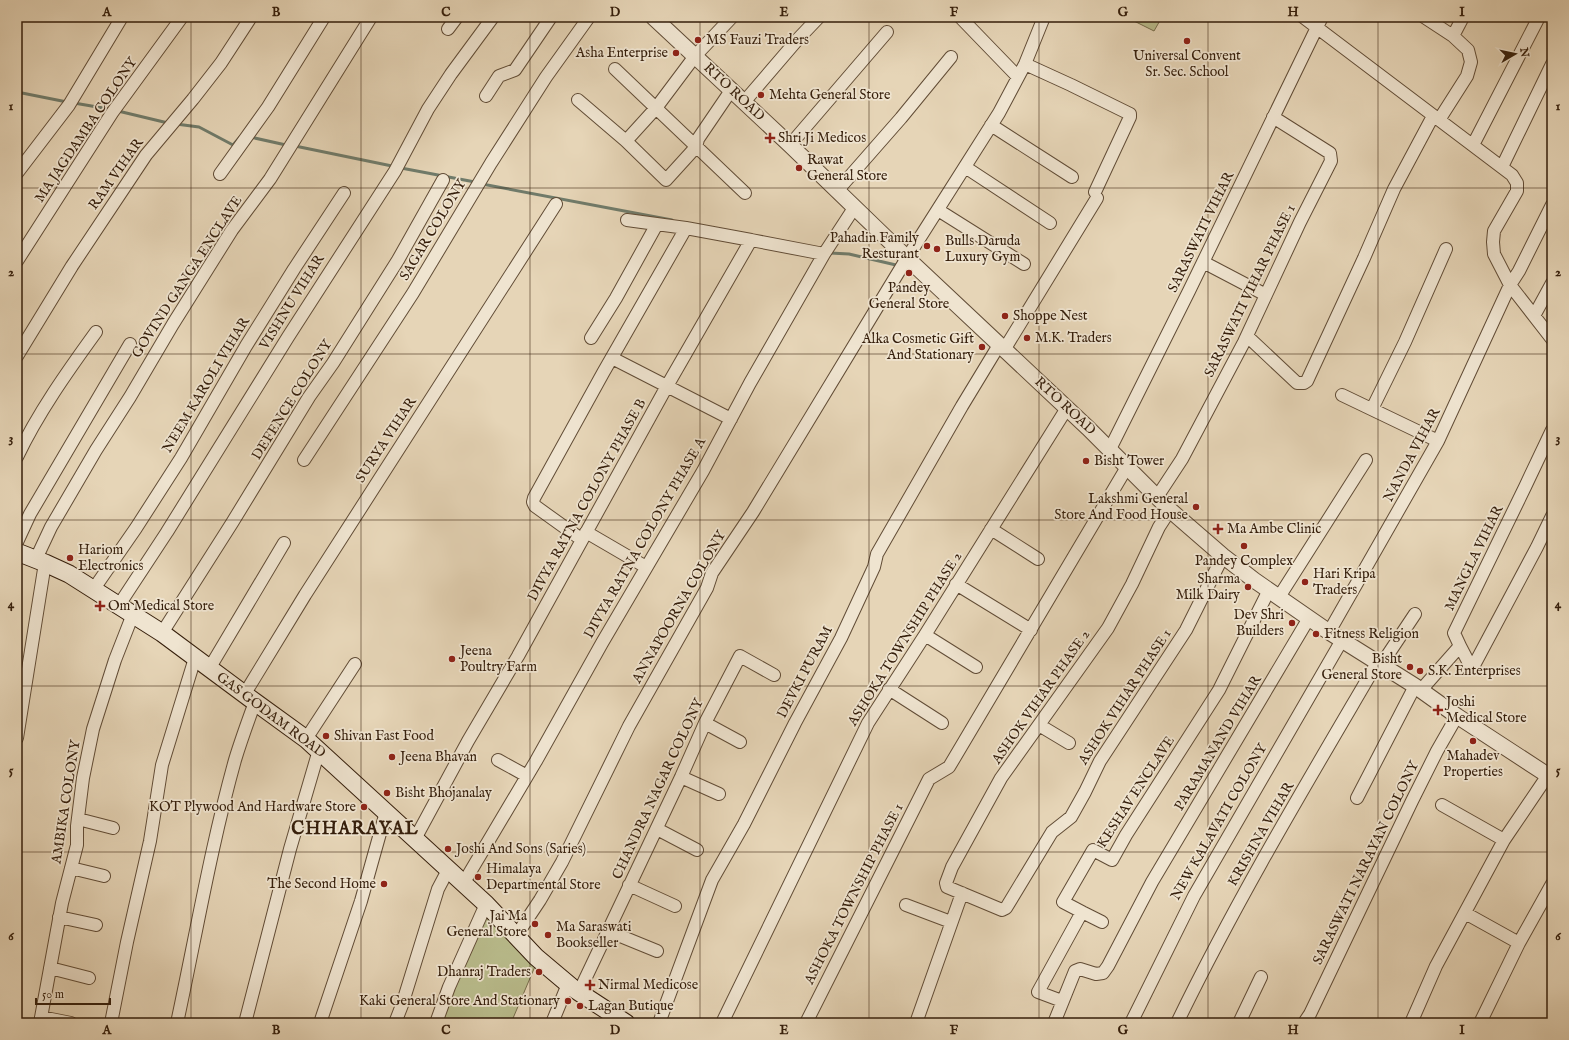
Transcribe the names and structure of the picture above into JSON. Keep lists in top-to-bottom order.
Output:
{
  "streets": {
    "main road": ["GAS GODAM ROAD"],
    "street": [
      "RTO ROAD",
      "MA JAGDAMBA COLONY",
      "RAM VIHAR",
      "SAGAR COLONY",
      "SARASWATI VIHAR",
      "GOVIND GANGA ENCLAVE",
      "SARASWATI VIHAR PHASE 1",
      "VISHNU VIHAR",
      "NEEM KAROLI VIHAR",
      "DEFENCE COLONY",
      "SURYA VIHAR",
      "NANDA VIHAR",
      "DIVYA RATNA COLONY PHASE B",
      "DIVYA RATNA COLONY PHASE A",
      "MANGLA VIHAR",
      "ANNAPOORNA COLONY",
      "ASHOKA TOWNSHIP PHASE 2",
      "DEVKI PURAM",
      "ASHOK VIHAR PHASE 2",
      "ASHOK VIHAR PHASE 1",
      "PARAMANAND VIHAR",
      "CHANDRA NAGAR COLONY",
      "KESHAV ENCLAVE",
      "AMBIKA COLONY",
      "NEW KALAVATI COLONY",
      "KRISHNA VIHAR",
      "SARASWATI NARAYAN COLONY",
      "ASHOKA TOWNSHIP PHASE 1"
    ]
  },
  "crossings": [
    ["RTO ROAD", "SARASWATI VIHAR"],
    ["RTO ROAD", "SARASWATI VIHAR PHASE 1"],
    ["RTO ROAD", "NANDA VIHAR"],
    ["RTO ROAD", "DIVYA RATNA COLONY PHASE A"],
    ["RTO ROAD", "ANNAPOORNA COLONY"],
    ["RTO ROAD", "ASHOKA TOWNSHIP PHASE 2"],
    ["RTO ROAD", "DEVKI PURAM"],
    ["RTO ROAD", "ASHOK VIHAR PHASE 2"],
    ["RTO ROAD", "ASHOK VIHAR PHASE 1"],
    ["RTO ROAD", "PARAMANAND VIHAR"],
    ["RTO ROAD", "KESHAV ENCLAVE"],
    ["RTO ROAD", "NEW KALAVATI COLONY"],
    ["RTO ROAD", "KRISHNA VIHAR"],
    ["RTO ROAD", "SARASWATI NARAYAN COLONY"],
    ["SARASWATI VIHAR", "SARASWATI VIHAR PHASE 1"],
    ["GOVIND GANGA ENCLAVE", "GAS GODAM ROAD"],
    ["VISHNU VIHAR", "GAS GODAM ROAD"],
    ["NEEM KAROLI VIHAR", "GAS GODAM ROAD"],
    ["DEFENCE COLONY", "GAS GODAM ROAD"],
    ["SURYA VIHAR", "GAS GODAM ROAD"],
    ["NANDA VIHAR", "NEW KALAVATI COLONY"],
    ["DIVYA RATNA COLONY PHASE B", "GAS GODAM ROAD"],
    ["DIVYA RATNA COLONY PHASE A", "GAS GODAM ROAD"],
    ["ANNAPOORNA COLONY", "DEVKI PURAM"],
    ["ANNAPOORNA COLONY", "GAS GODAM ROAD"],
    ["ASHOK VIHAR PHASE 2", "ASHOK VIHAR PHASE 1"],
    ["GAS GODAM ROAD", "CHANDRA NAGAR COLONY"],
    ["GAS GODAM ROAD", "AMBIKA COLONY"]
  ],
  "districts": ["CHHARAYAL"],
  "places": {
    "other": [
      "MS Fauzi Traders",
      "Universal Convent Sr. Sec. School",
      "Asha Enterprise",
      "Mehta General Store",
      "Rawat General Store",
      "Pahadin Family Resturant",
      "Bulls Daruda Luxury Gym",
      "Pandey General Store",
      "Shoppe Nest",
      "M.K. Traders",
      "Alka Cosmetic Gift And Stationary",
      "Bisht Tower",
      "Lakshmi General Store And Food House",
      "Pandey Complex",
      "Hariom Electronics",
      "Hari Kripa Traders",
      "Sharma Milk Dairy",
      "Dev Shri Builders",
      "Fitness Religion",
      "Jeena Poultry Farm",
      "Bisht General Store",
      "S.K. Enterprises",
      "Shivan Fast Food",
      "Mahadev Properties",
      "Jeena Bhavan",
      "Bisht Bhojanalay",
      "KOT Plywood And Hardware Store",
      "Joshi And Sons (Saries)",
      "Himalaya Departmental Store",
      "The Second Home",
      "Jai Ma General Store",
      "Ma Saraswati Bookseller",
      "Dhanraj Traders",
      "Kaki General Store And Stationary",
      "Lagan Butique"
    ],
    "health": [
      "Shri Ji Medicos",
      "Ma Ambe Clinic",
      "Om Medical Store",
      "Joshi Medical Store",
      "Nirmal Medicose"
    ]
  },
  "scale_bar": "50 m",
  "north": "right",
  "grid": {
    "columns": [
      "A",
      "B",
      "C",
      "D",
      "E",
      "F",
      "G",
      "H",
      "I"
    ],
    "rows": [
      "1",
      "2",
      "3",
      "4",
      "5",
      "6"
    ]
  }
}
